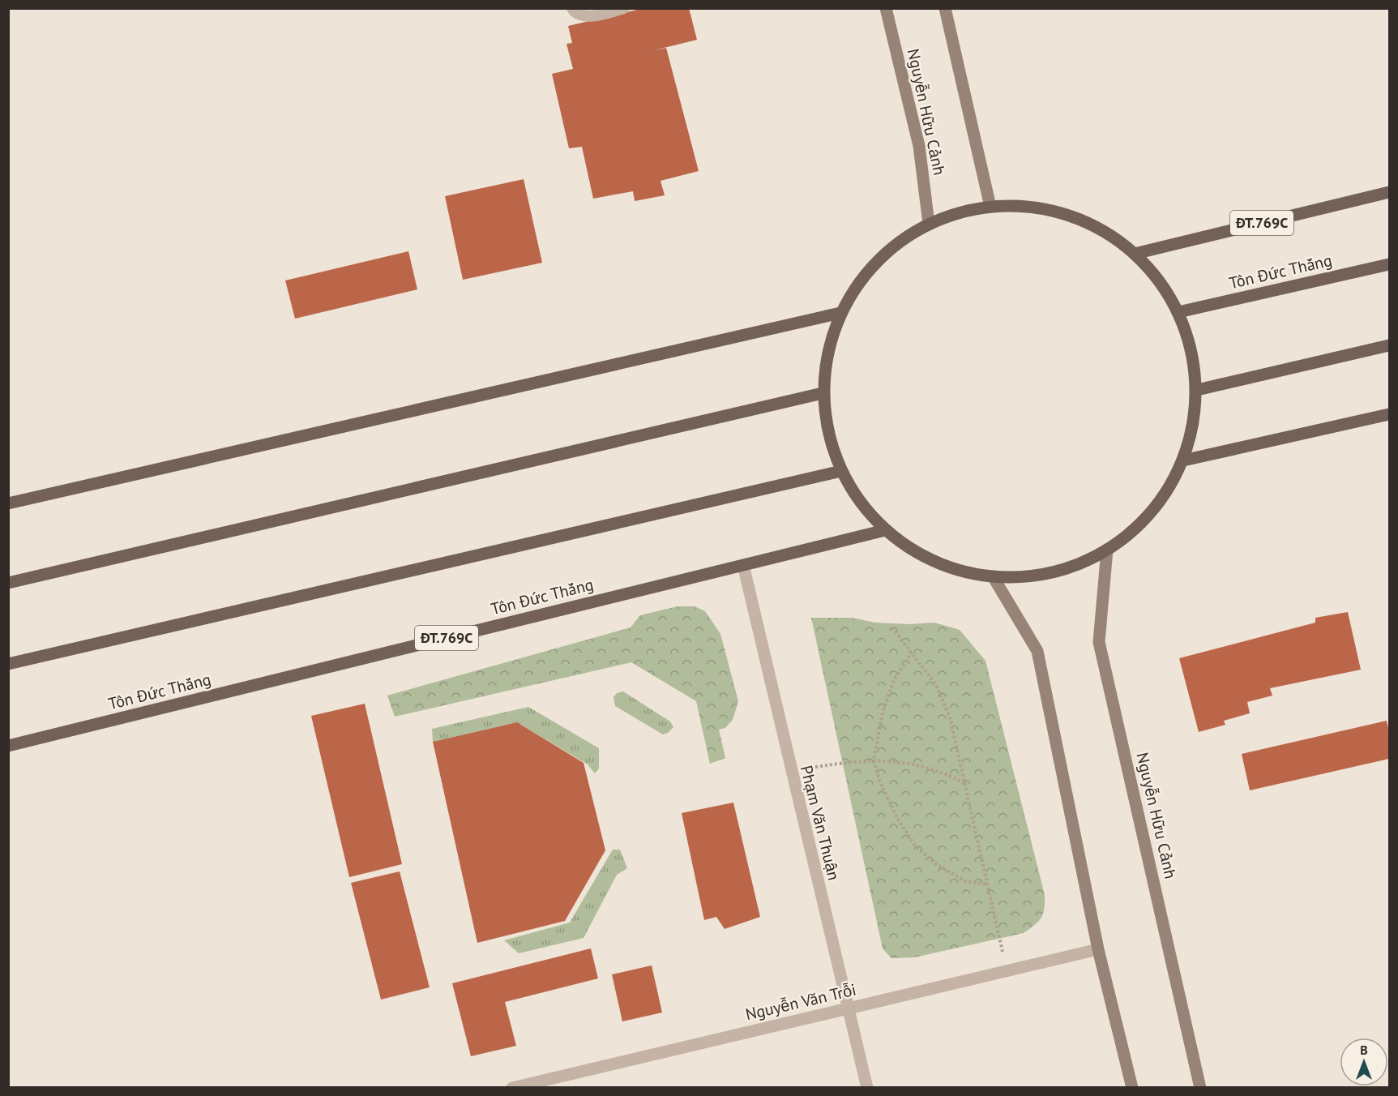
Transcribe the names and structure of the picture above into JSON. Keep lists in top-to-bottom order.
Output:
{
  "streets": {
    "main road": ["ĐT.769C", "Tôn Đức Thắng"],
    "street": ["Nguyễn Hữu Cảnh", "Phạm Văn Thuận", "Nguyễn Văn Trỗi"]
  },
  "crossings": [
    ["Tôn Đức Thắng", "Phạm Văn Thuận"],
    ["Phạm Văn Thuận", "Nguyễn Văn Trỗi"]
  ],
  "north": "top"
}
